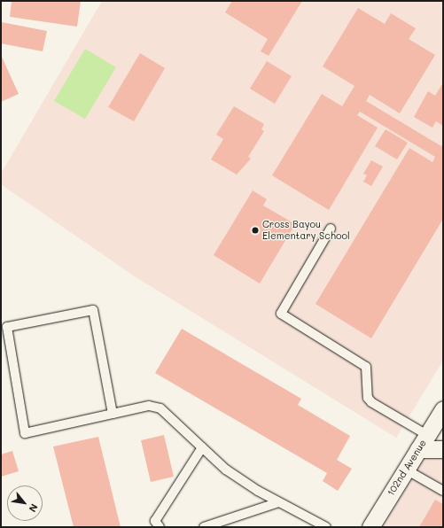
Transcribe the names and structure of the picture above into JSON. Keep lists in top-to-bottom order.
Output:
{
  "streets": {
    "street": ["102nd Avenue"]
  },
  "places": ["Cross Bayou Elementary School"],
  "north": "bottom right"
}
